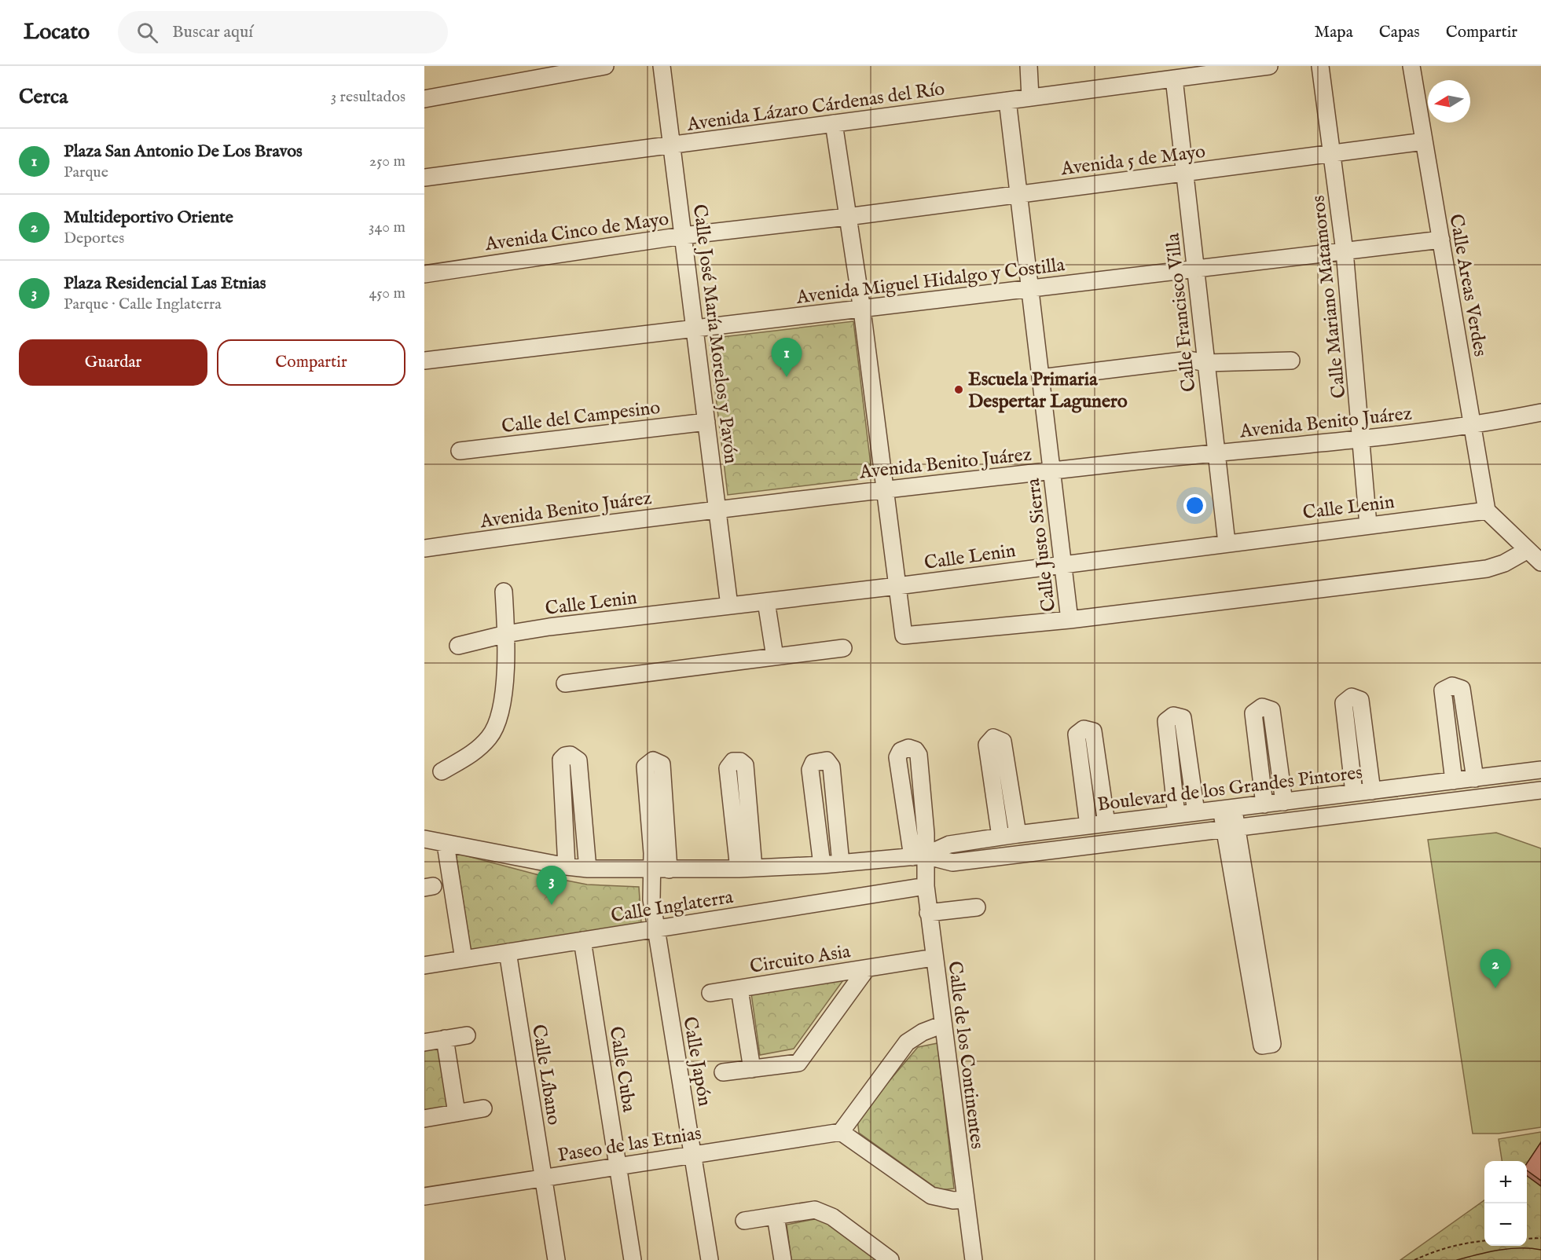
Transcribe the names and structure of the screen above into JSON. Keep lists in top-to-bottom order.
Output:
{
  "streets": {
    "street": [
      "Avenida Lázaro Cárdenas del Río",
      "Avenida 5 de Mayo",
      "Avenida Cinco de Mayo",
      "Avenida Miguel Hidalgo y Costilla",
      "Calle Areas Verdes",
      "Calle Mariano Matamoros",
      "Calle Francisco Villa",
      "Calle José María Morelos y Pavón",
      "Calle del Campesino",
      "Avenida Benito Juárez",
      "Calle Lenin",
      "Calle Justo Sierra",
      "Boulevard de los Grandes Pintores",
      "Calle Inglaterra",
      "Circuito Asia",
      "Calle de los Continentes",
      "Calle Japón",
      "Calle Cuba",
      "Calle Líbano",
      "Paseo de las Etnias"
    ]
  },
  "crossings": [
    ["Avenida Lázaro Cárdenas del Río", "Calle Francisco Villa"],
    ["Avenida Lázaro Cárdenas del Río", "Calle José María Morelos y Pavón"],
    ["Avenida Lázaro Cárdenas del Río", "Calle Justo Sierra"],
    ["Avenida 5 de Mayo", "Avenida Cinco de Mayo"],
    ["Avenida 5 de Mayo", "Calle Areas Verdes"],
    ["Avenida 5 de Mayo", "Calle Mariano Matamoros"],
    ["Avenida 5 de Mayo", "Calle Francisco Villa"],
    ["Avenida 5 de Mayo", "Calle Justo Sierra"],
    ["Avenida Cinco de Mayo", "Calle José María Morelos y Pavón"],
    ["Avenida Miguel Hidalgo y Costilla", "Calle Areas Verdes"],
    ["Avenida Miguel Hidalgo y Costilla", "Calle Mariano Matamoros"],
    ["Avenida Miguel Hidalgo y Costilla", "Calle Francisco Villa"],
    ["Avenida Miguel Hidalgo y Costilla", "Calle José María Morelos y Pavón"],
    ["Avenida Miguel Hidalgo y Costilla", "Calle Justo Sierra"],
    ["Calle Areas Verdes", "Avenida Benito Juárez"],
    ["Calle Areas Verdes", "Calle Lenin"],
    ["Calle Mariano Matamoros", "Avenida Benito Juárez"],
    ["Calle Mariano Matamoros", "Calle Lenin"],
    ["Calle Francisco Villa", "Avenida Benito Juárez"],
    ["Calle Francisco Villa", "Calle Lenin"],
    ["Calle José María Morelos y Pavón", "Calle del Campesino"],
    ["Calle José María Morelos y Pavón", "Avenida Benito Juárez"],
    ["Calle José María Morelos y Pavón", "Calle Lenin"],
    ["Avenida Benito Juárez", "Calle Justo Sierra"],
    ["Calle Lenin", "Calle Justo Sierra"],
    ["Boulevard de los Grandes Pintores", "Calle de los Continentes"],
    ["Boulevard de los Grandes Pintores", "Calle Japón"],
    ["Calle Inglaterra", "Calle de los Continentes"],
    ["Calle Inglaterra", "Calle Japón"],
    ["Calle Inglaterra", "Calle Cuba"],
    ["Calle Inglaterra", "Calle Líbano"],
    ["Circuito Asia", "Calle de los Continentes"],
    ["Calle Japón", "Paseo de las Etnias"],
    ["Calle Cuba", "Paseo de las Etnias"],
    ["Calle Líbano", "Paseo de las Etnias"]
  ],
  "places": ["Escuela Primaria Despertar Lagunero"],
  "north": "left",
  "page": {
    "header": "Locato",
    "search": "Buscar aquí",
    "nav": ["Mapa", "Capas", "Compartir"],
    "heading": ["Cerca", "3 resultados"],
    "list": [
      {
        "mark": "1",
        "name": "Plaza San Antonio De Los Bravos",
        "note": "Parque",
        "value": "250 m"
      },
      {
        "mark": "2",
        "name": "Multideportivo Oriente",
        "note": "Deportes",
        "value": "340 m"
      },
      {
        "mark": "3",
        "name": "Plaza Residencial Las Etnias",
        "note": "Parque · Calle Inglaterra",
        "value": "450 m"
      }
    ],
    "buttons": ["Guardar", "Compartir"],
    "pins": ["1", "3", "2"],
    "map_buttons": ["+", "−"]
  }
}
